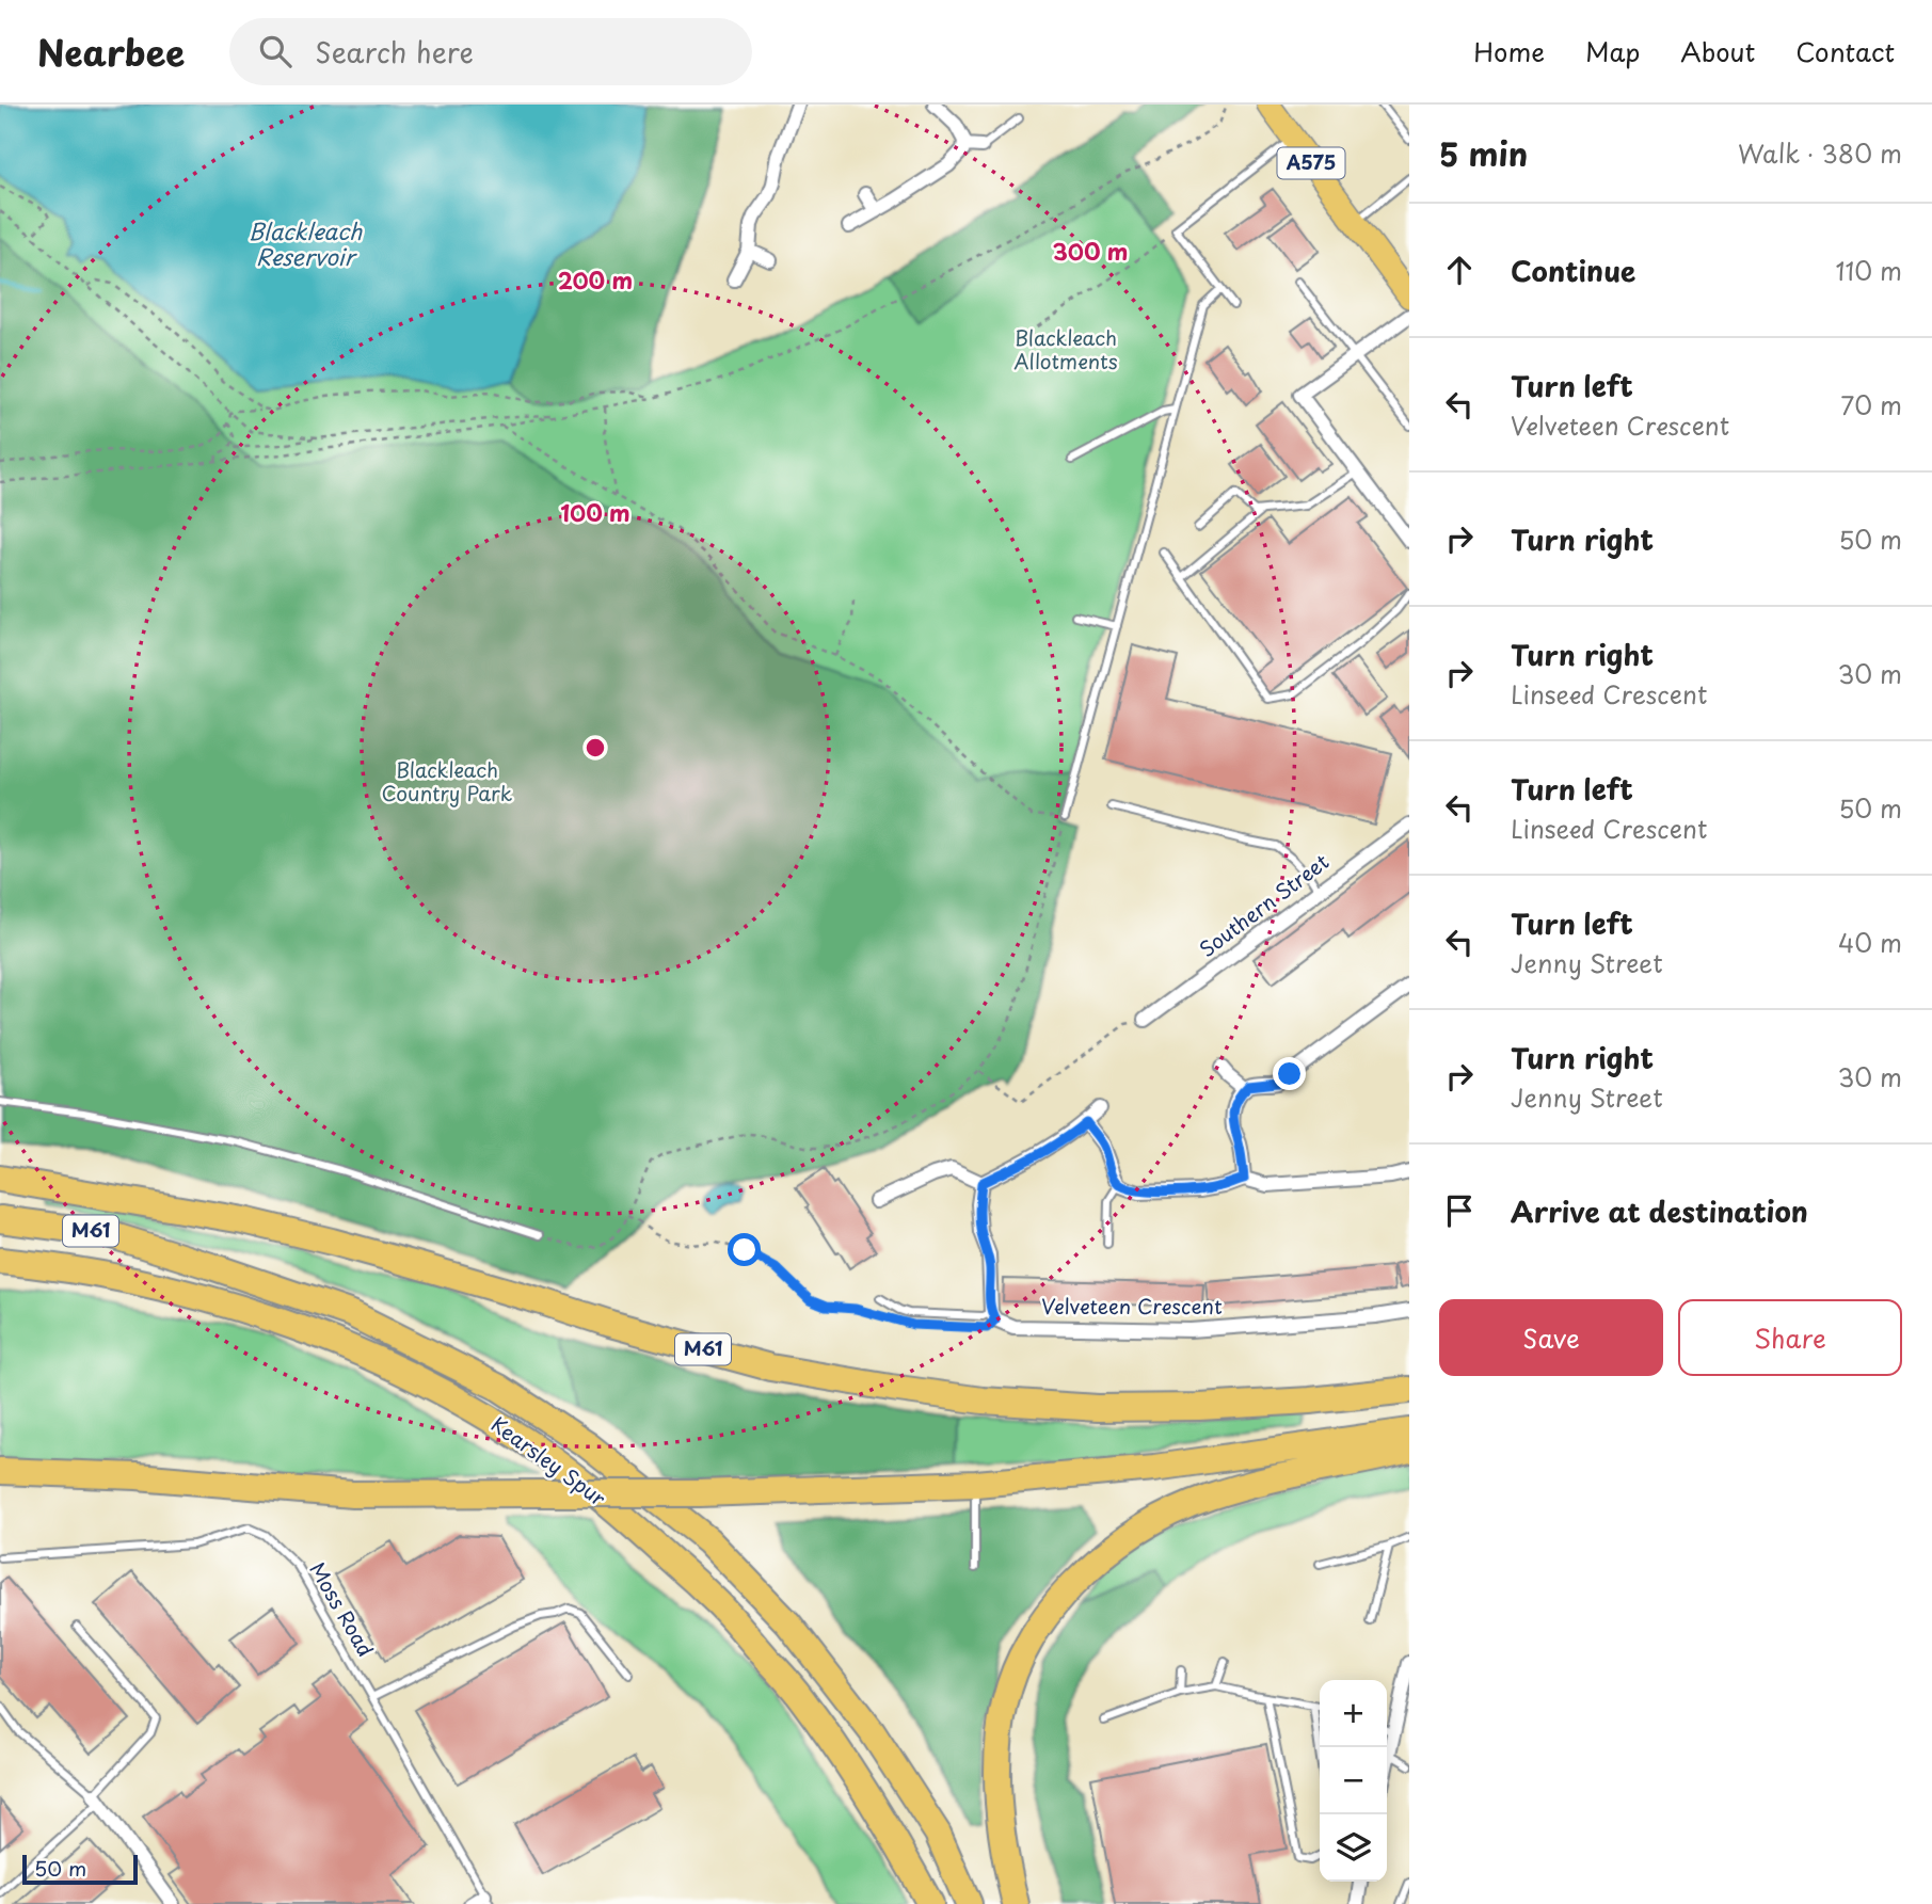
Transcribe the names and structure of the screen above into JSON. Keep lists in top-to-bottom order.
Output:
{
  "streets": {
    "highway": ["M61", "Kearsley Spur"],
    "main road": ["A575"],
    "street": ["Southern Street", "Velveteen Crescent"],
    "lane": ["Moss Road"]
  },
  "crossings": [
    ["M61", "Kearsley Spur"]
  ],
  "water": ["Blackleach Reservoir"],
  "parks": ["Blackleach Allotments", "Blackleach Country Park"],
  "scale_bar": "50 m",
  "page": {
    "header": "Nearbee",
    "search": "Search here",
    "nav": [
      "Home",
      "Map",
      "About",
      "Contact"
    ],
    "heading": ["5 min", "Walk · 380 m"],
    "list": [
      ["Continue", "110 m"],
      ["Turn left", "Velveteen Crescent", "70 m"],
      ["Turn right", "50 m"],
      ["Turn right", "Linseed Crescent", "30 m"],
      ["Turn left", "Linseed Crescent", "50 m"],
      ["Turn left", "Jenny Street", "40 m"],
      ["Turn right", "Jenny Street", "30 m"],
      "Arrive at destination"
    ],
    "buttons": ["Save", "Share"],
    "map_buttons": ["+", "−"],
    "scale": "50 m"
  },
  "rings": ["300 m", "200 m", "100 m"]
}
